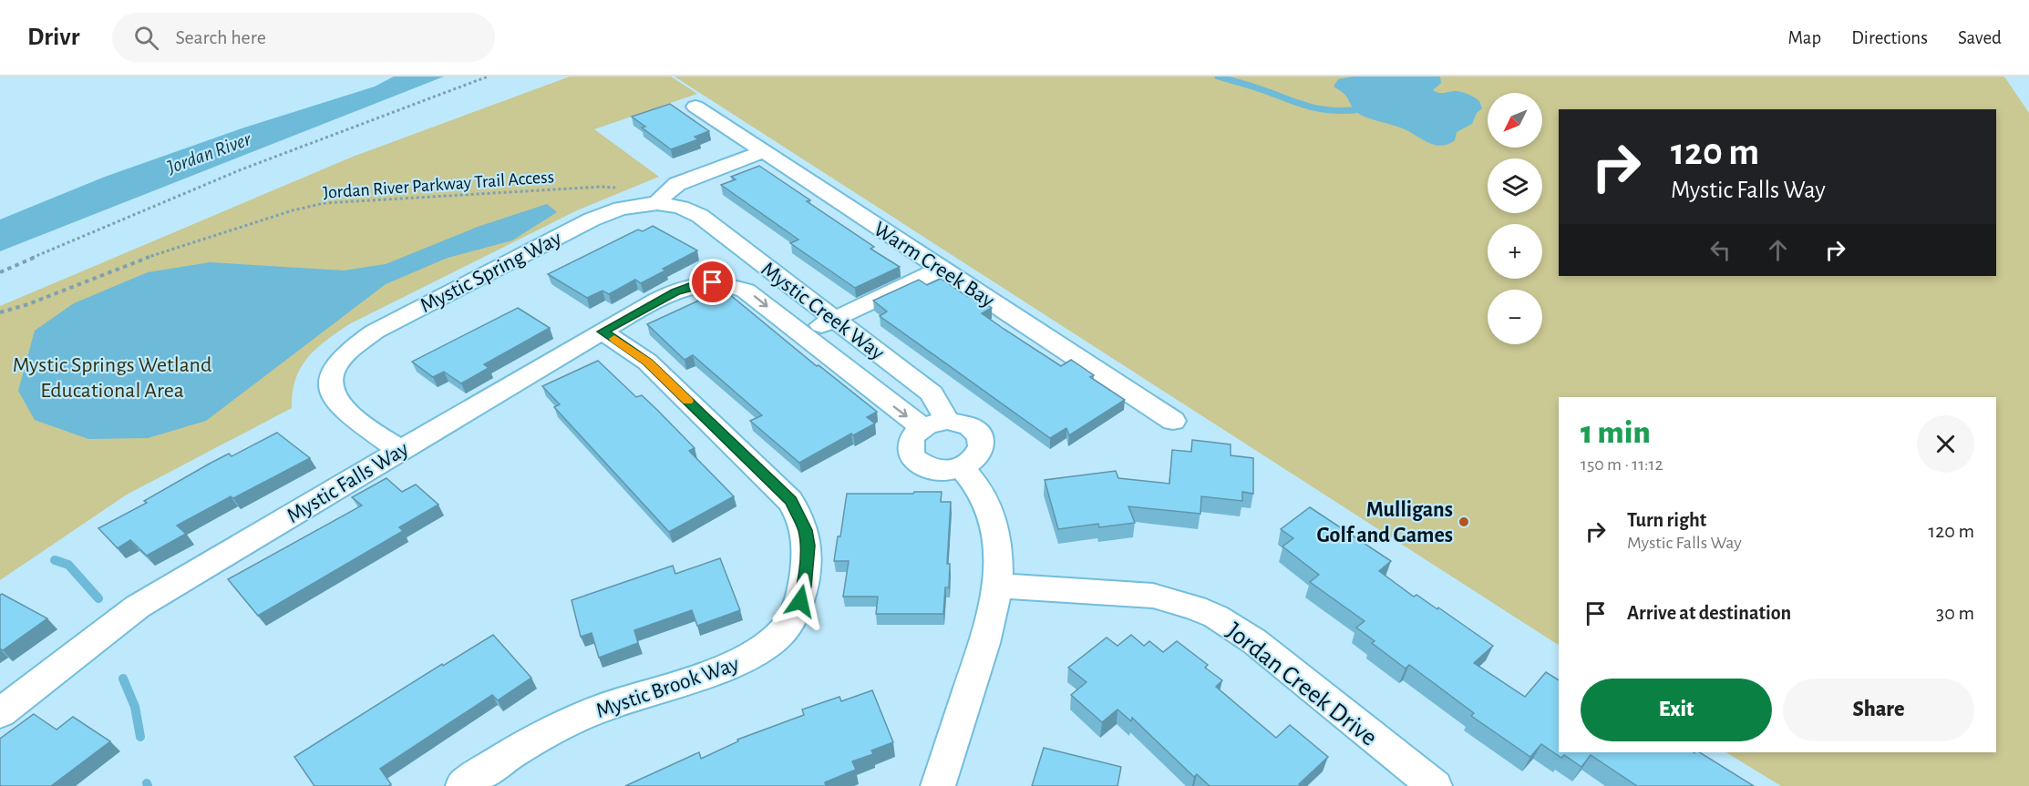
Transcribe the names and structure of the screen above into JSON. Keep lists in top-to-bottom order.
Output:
{
  "streets": {
    "street": [
      "Warm Creek Bay",
      "Mystic Spring Way",
      "Mystic Creek Way",
      "Mystic Falls Way",
      "Jordan Creek Drive",
      "Mystic Brook Way"
    ],
    "path": ["Jordan River Parkway Trail Access"]
  },
  "crossings": [
    ["Mystic Spring Way", "Mystic Creek Way"],
    ["Mystic Spring Way", "Mystic Falls Way"],
    ["Mystic Creek Way", "Mystic Falls Way"],
    ["Mystic Falls Way", "Mystic Brook Way"]
  ],
  "water": ["Jordan River"],
  "parks": ["Mystic Springs Wetland Educational Area"],
  "places": ["Mulligans Golf and Games"],
  "north": "bottom left",
  "page": {
    "header": "Drivr",
    "search": "Search here",
    "nav": ["Map", "Directions", "Saved"],
    "map_buttons": ["+", "−"],
    "turn": ["120 m", "Mystic Falls Way"],
    "heading": ["1 min", "150 m · 11:12"],
    "list": [
      {
        "name": "Turn right",
        "note": "Mystic Falls Way",
        "value": "120 m"
      },
      {
        "name": "Arrive at destination",
        "value": "30 m"
      }
    ],
    "buttons": ["Exit", "Share"]
  }
}
